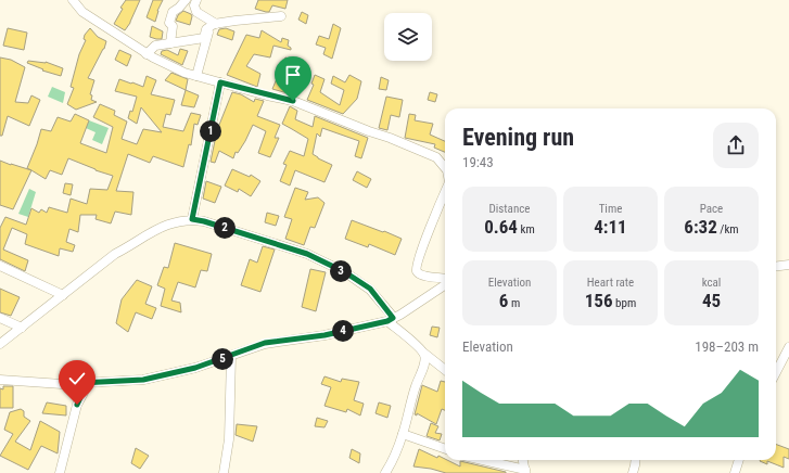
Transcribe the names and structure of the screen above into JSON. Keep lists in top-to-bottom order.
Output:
{
  "page": {
    "heading": ["Evening run", "19:43"],
    "pins": [
      "1",
      "2",
      "3",
      "4",
      "5"
    ],
    "stats": [
      ["Distance", "0.64 km"],
      ["Time", "4:11"],
      ["Pace", "6:32 /km"],
      ["Elevation", "6 m"],
      ["Heart rate", "156 bpm"],
      ["kcal", "45"]
    ],
    "chart": ["Elevation", "198–203 m"]
  }
}
